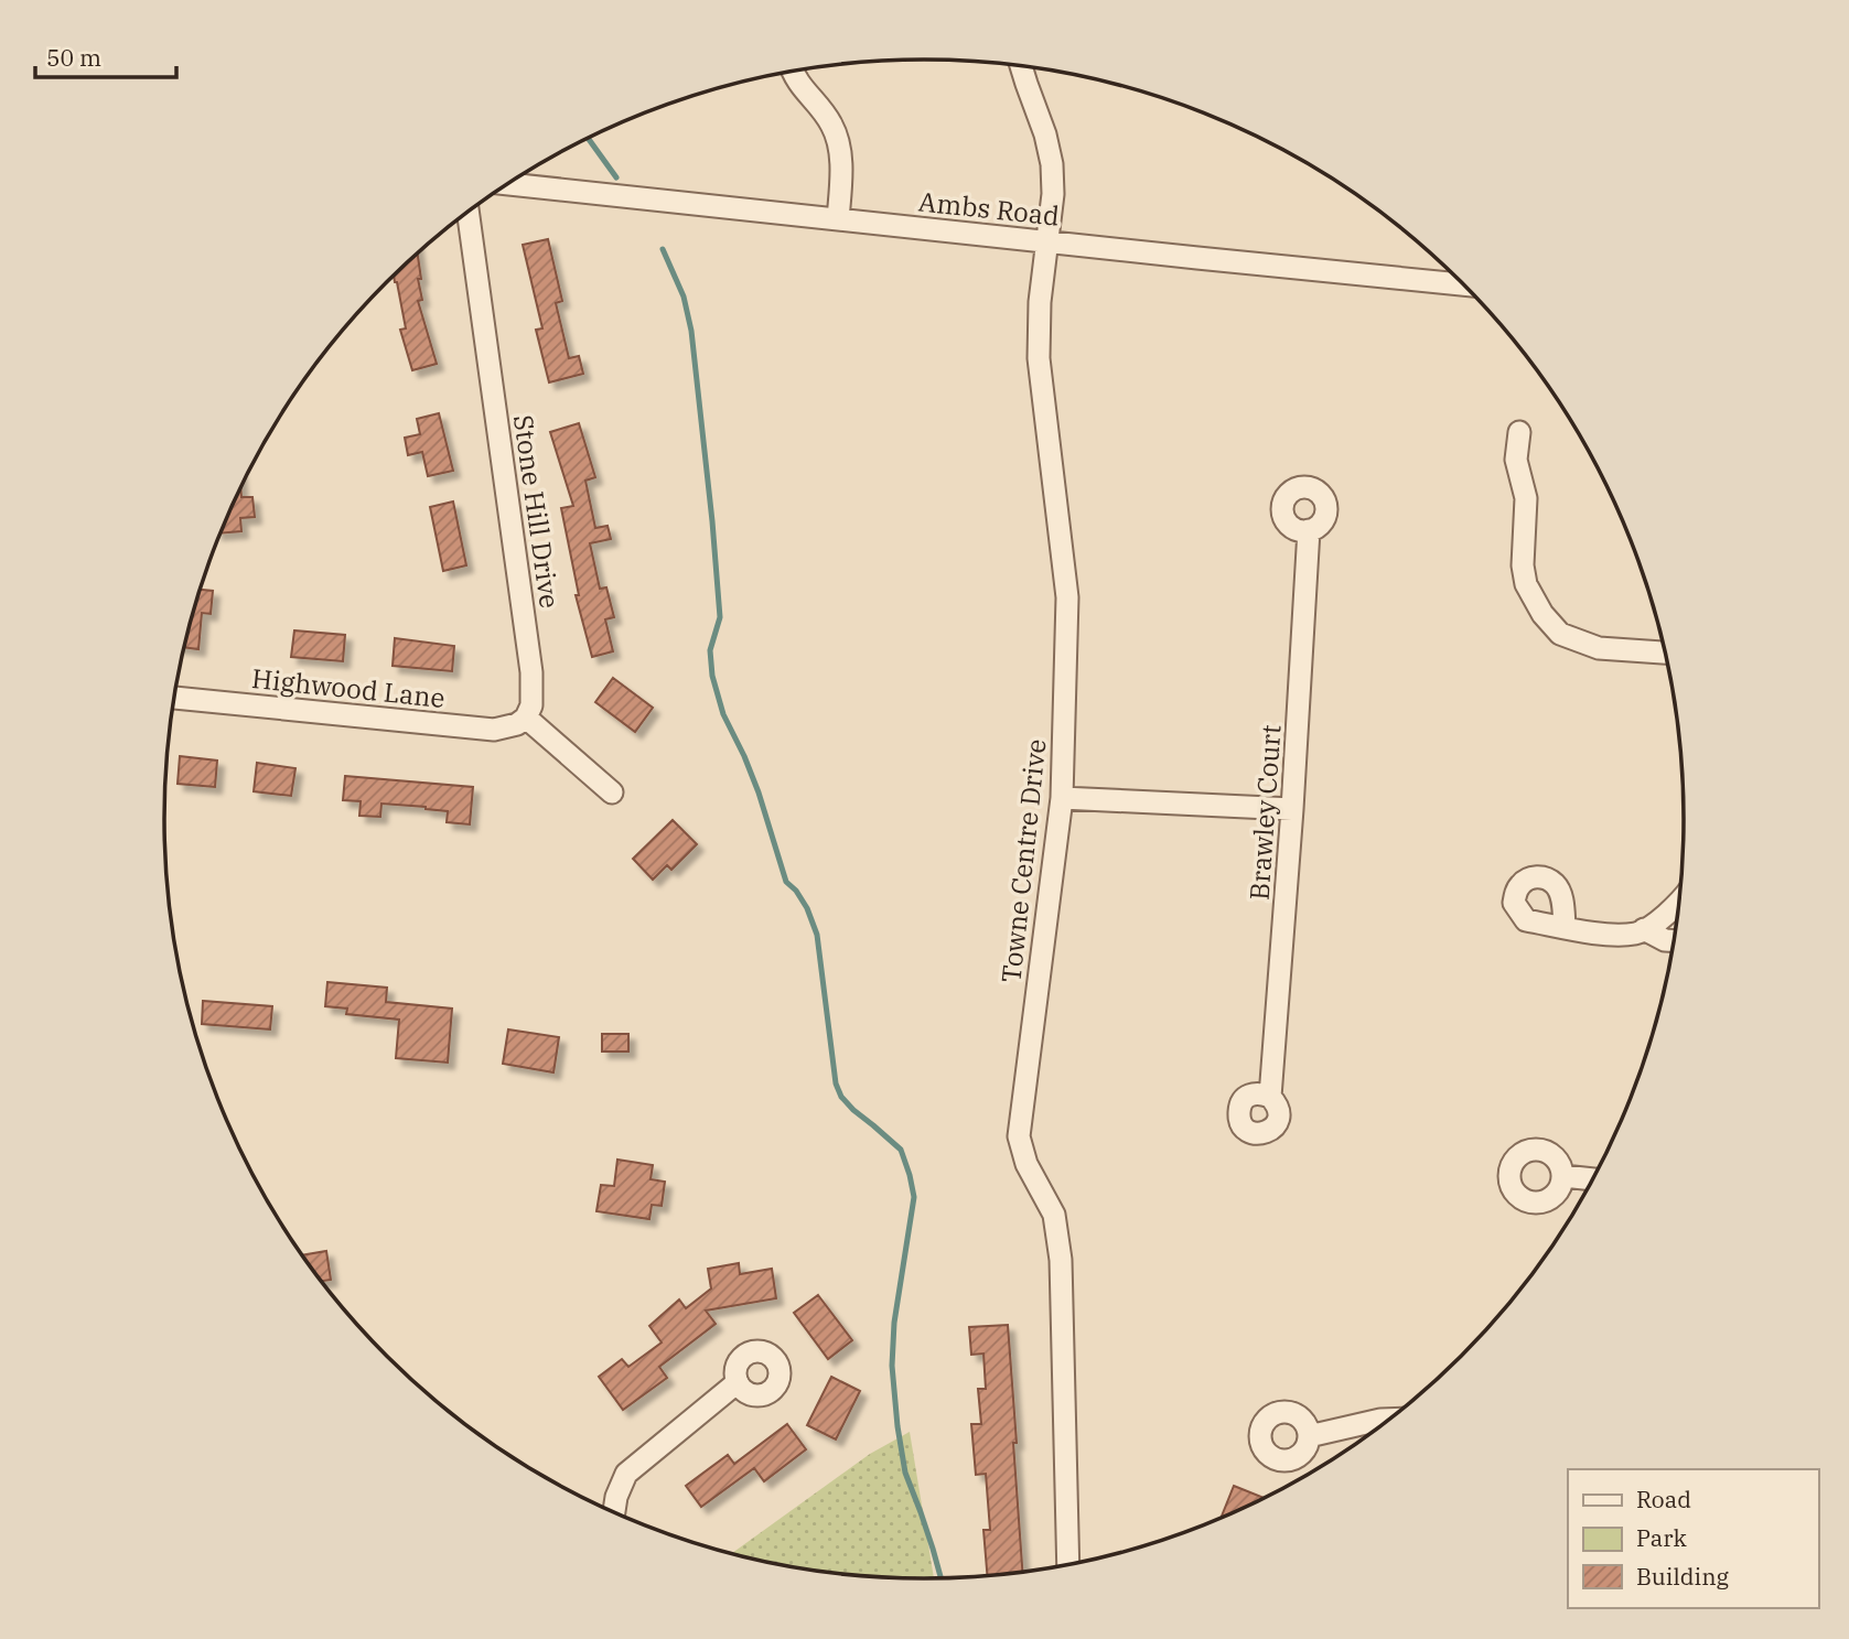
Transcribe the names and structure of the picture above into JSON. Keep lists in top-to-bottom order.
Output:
{
  "streets": {
    "street": [
      "Ambs Road",
      "Stone Hill Drive",
      "Highwood Lane",
      "Brawley Court",
      "Towne Centre Drive"
    ]
  },
  "crossings": [
    ["Ambs Road", "Towne Centre Drive"],
    ["Stone Hill Drive", "Highwood Lane"]
  ],
  "legend": ["Road", "Park", "Building"],
  "scale_bar": "50 m"
}
